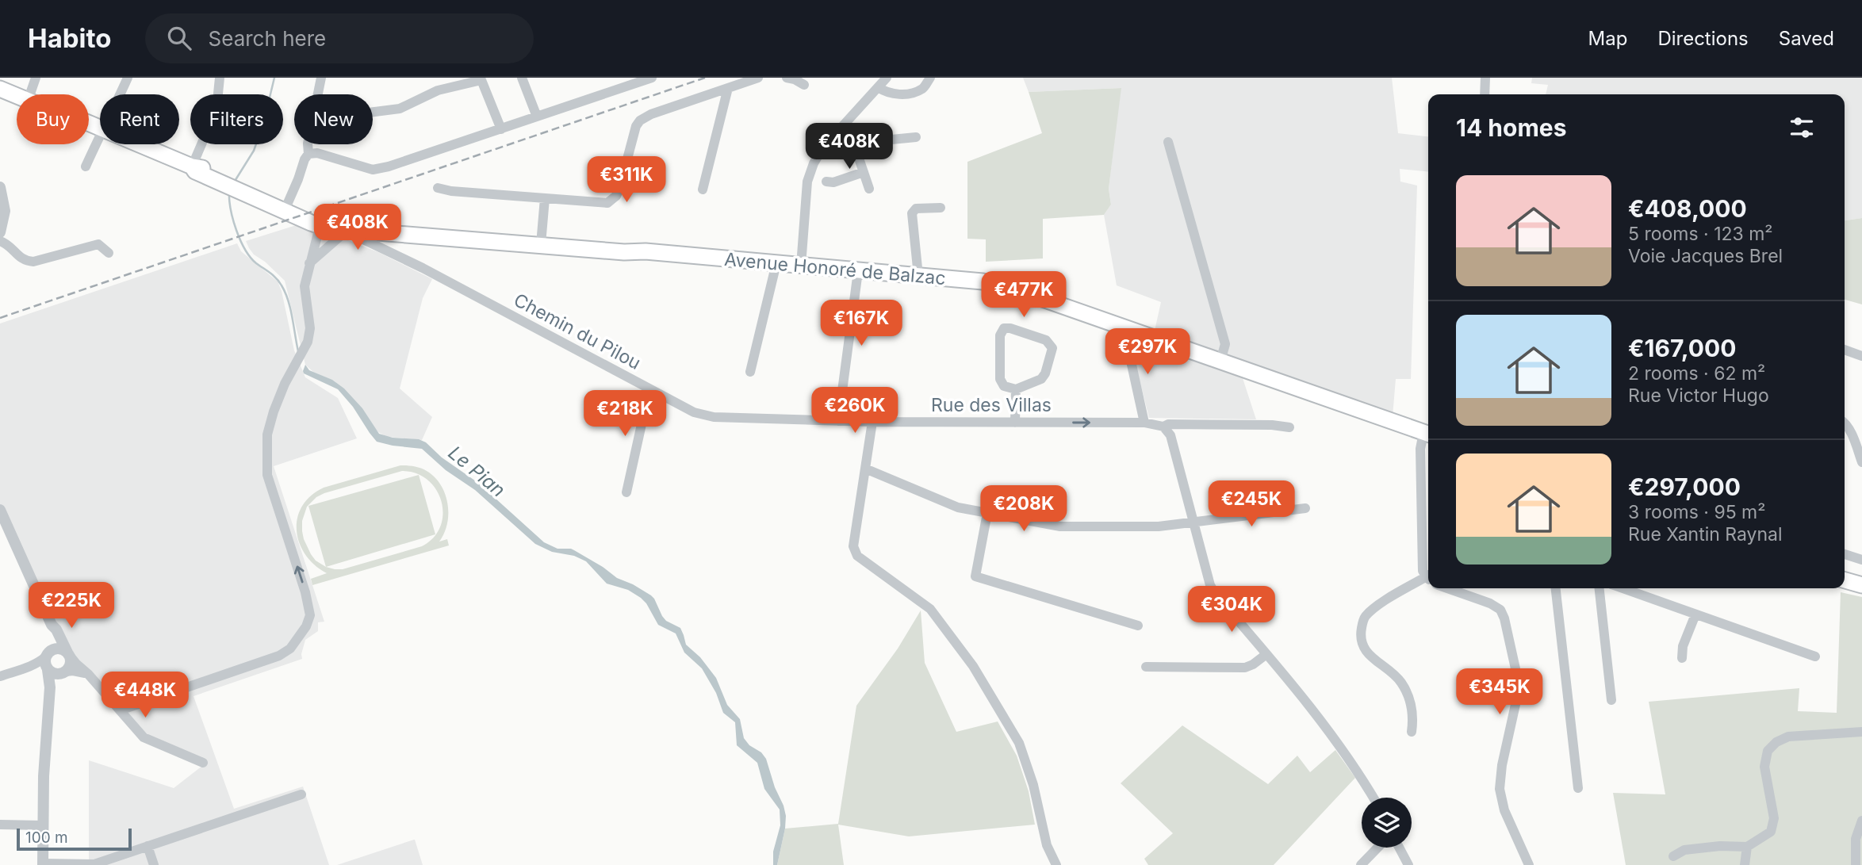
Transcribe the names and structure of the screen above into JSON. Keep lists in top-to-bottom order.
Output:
{
  "streets": {
    "main road": ["Avenue Honoré de Balzac"],
    "street": ["Chemin du Pilou", "Rue des Villas"]
  },
  "crossings": [
    ["Avenue Honoré de Balzac", "Chemin du Pilou"],
    ["Chemin du Pilou", "Rue des Villas"]
  ],
  "water": ["Le Pian"],
  "scale_bar": "100 m",
  "page": {
    "header": "Habito",
    "search": "Search here",
    "nav": ["Map", "Directions", "Saved"],
    "chip": [
      "Buy",
      "Rent",
      "Filters",
      "New"
    ],
    "heading": "14 homes",
    "price": [
      "€408K",
      "€311K",
      "€408K",
      "€477K",
      "€167K",
      "€297K",
      "€260K",
      "€218K",
      "€245K",
      "€208K",
      "€225K",
      "€304K",
      "€345K",
      "€448K"
    ],
    "list": [
      {
        "name": "€408,000",
        "note": "5 rooms · 123 m² · Voie Jacques Brel"
      },
      {
        "name": "€167,000",
        "note": "2 rooms · 62 m² · Rue Victor Hugo"
      },
      {
        "name": "€297,000",
        "note": "3 rooms · 95 m² · Rue Xantin Raynal"
      }
    ],
    "scale": "100 m"
  }
}
